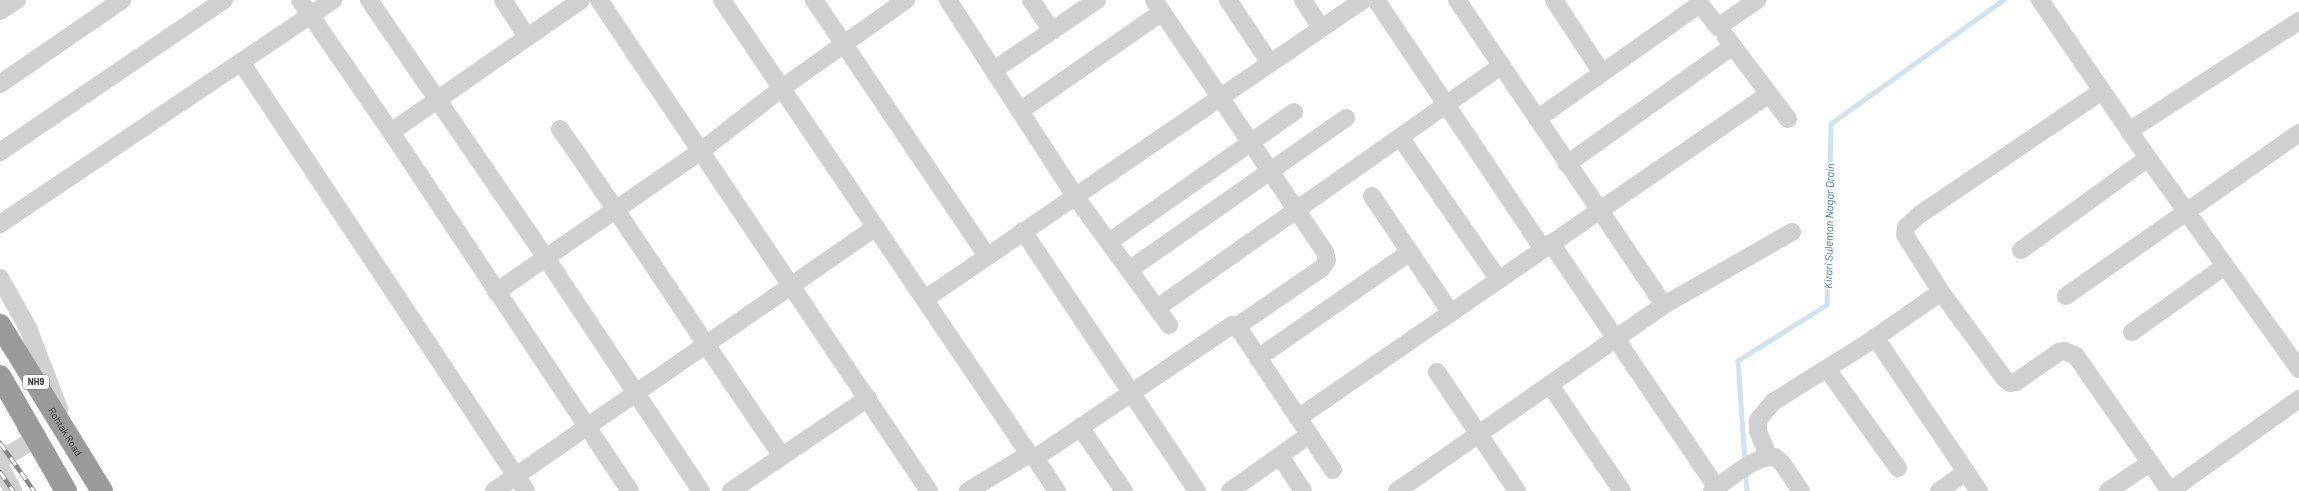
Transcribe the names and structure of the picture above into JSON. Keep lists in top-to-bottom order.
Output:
{
  "streets": {
    "highway": ["NH9", "Rohtak Road"]
  },
  "crossings": [
    ["NH9", "Rohtak Road"]
  ],
  "water": ["Kirari Suleman Nagar Drain"]
}
